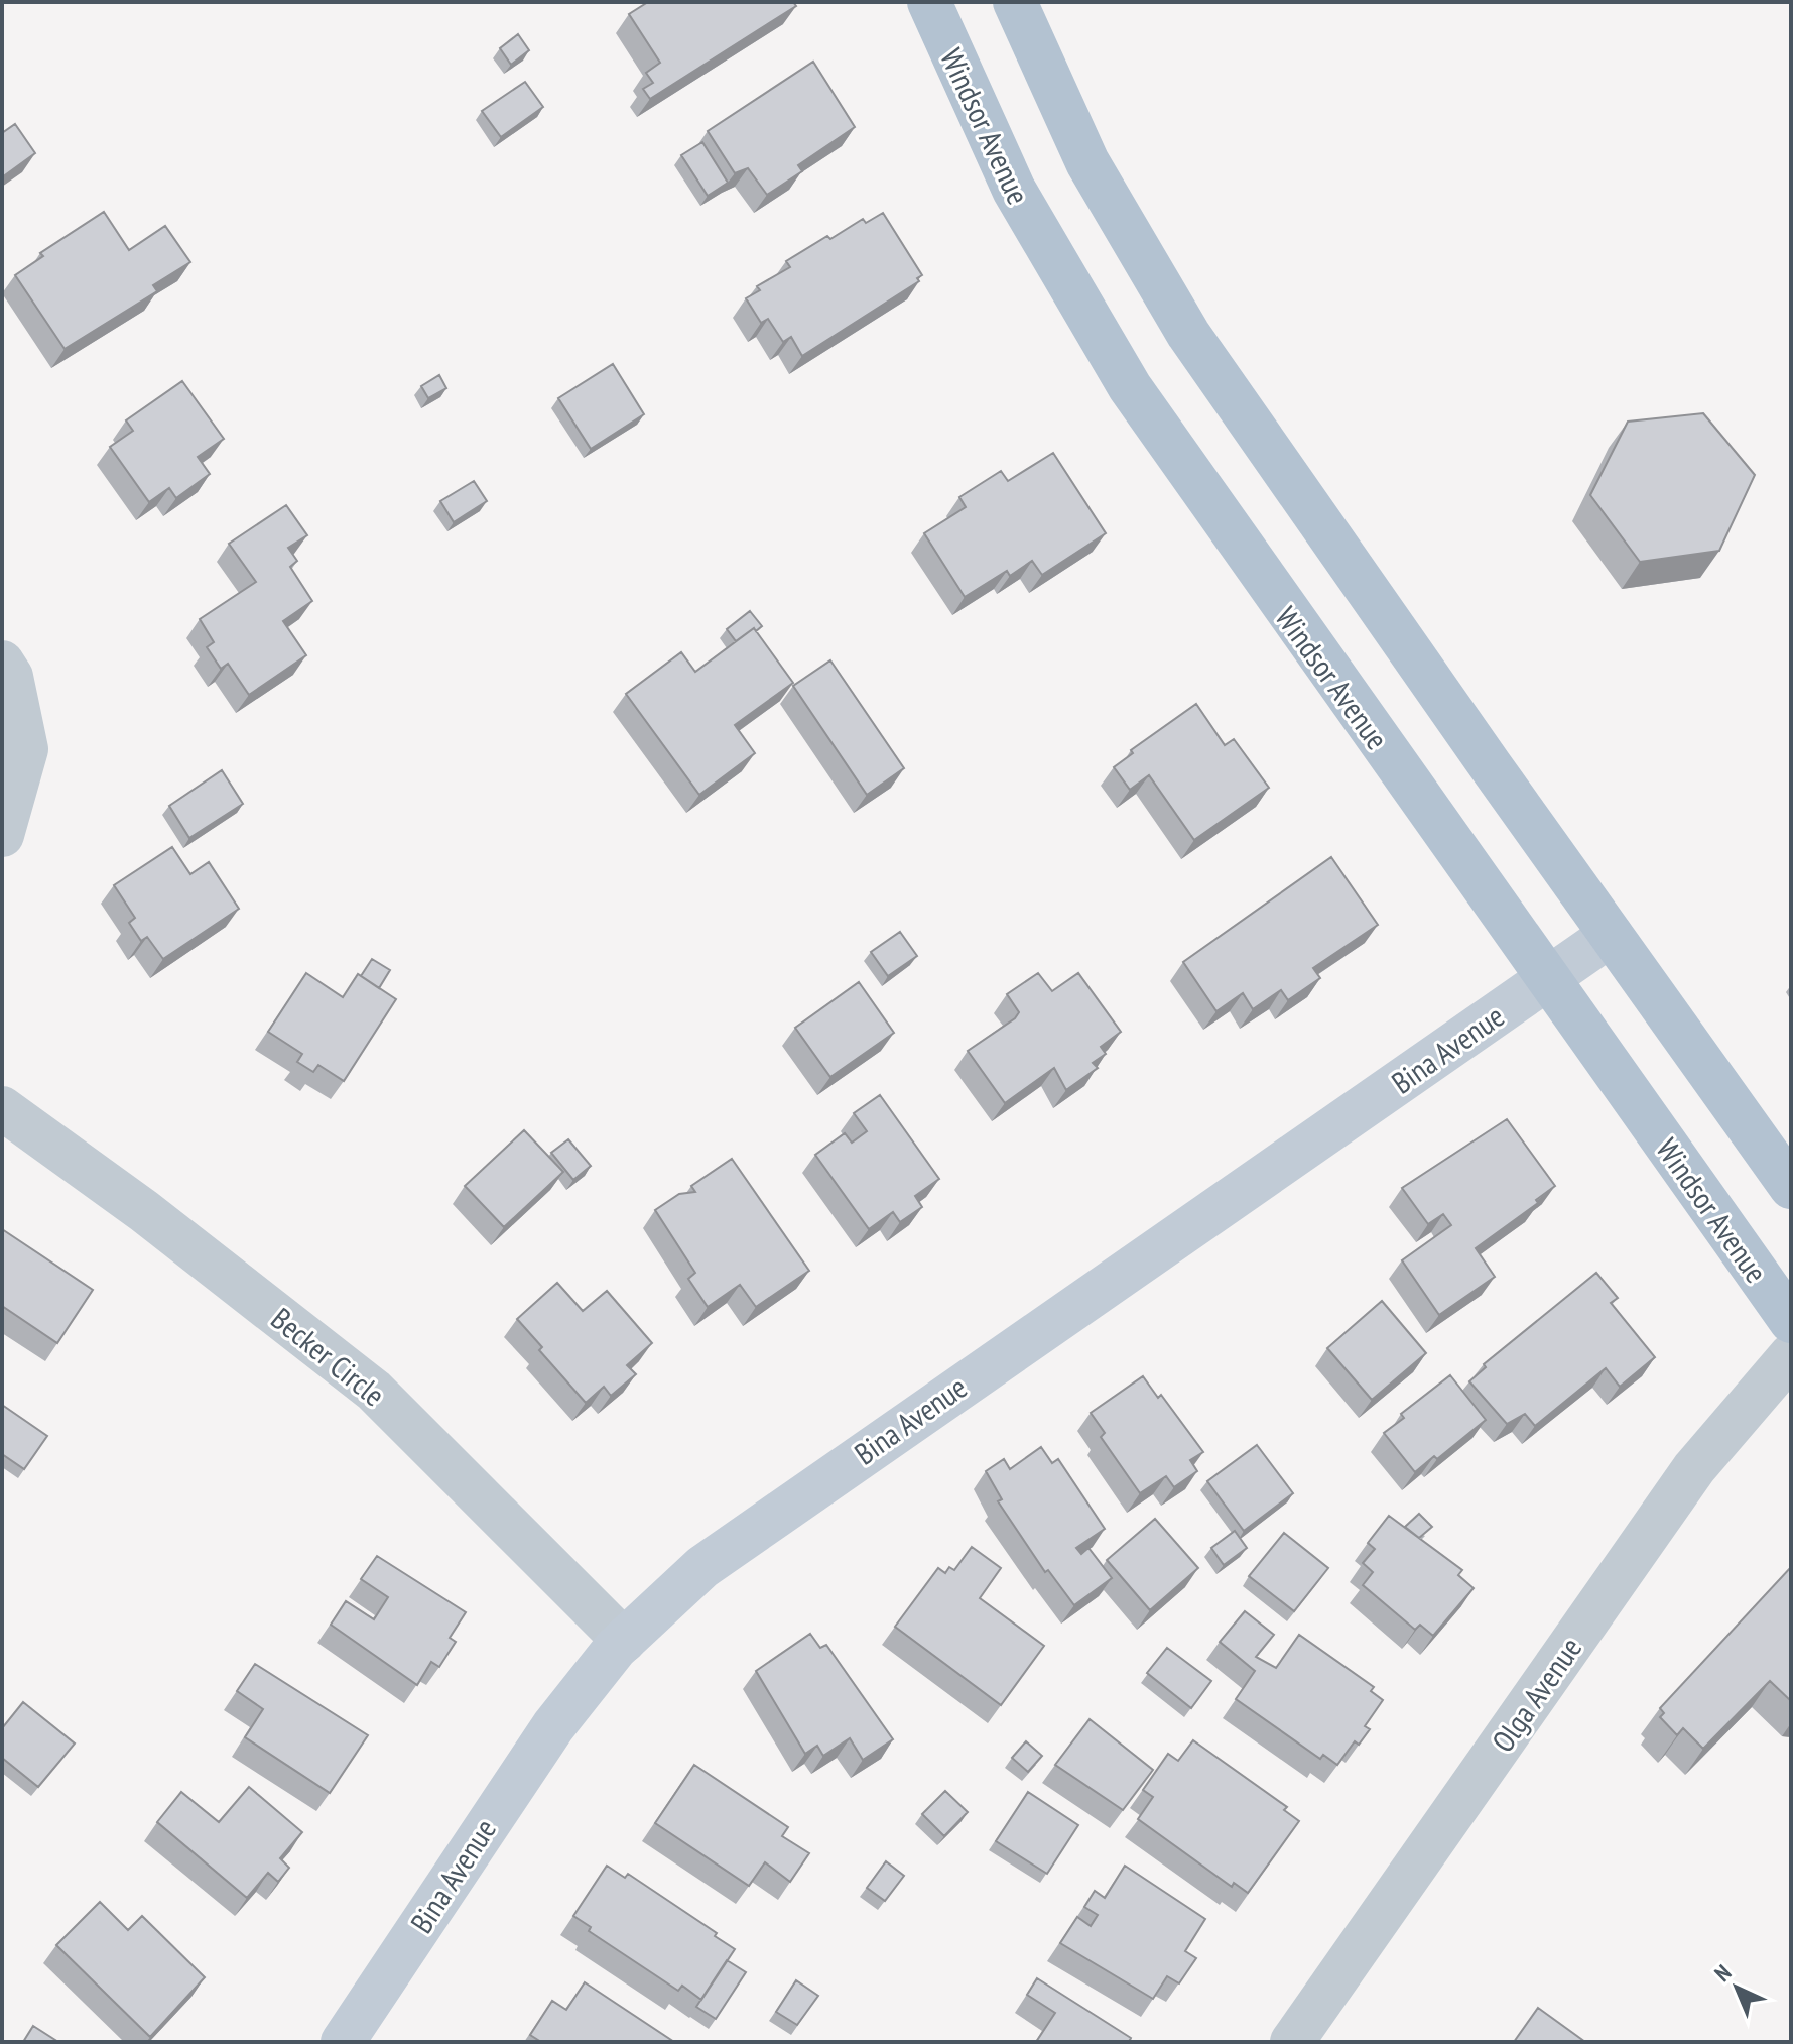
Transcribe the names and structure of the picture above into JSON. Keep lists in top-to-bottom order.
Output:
{
  "streets": {
    "main road": ["Windsor Avenue"],
    "street": ["Bina Avenue", "Becker Circle", "Olga Avenue"]
  },
  "crossings": [
    ["Windsor Avenue", "Bina Avenue"],
    ["Bina Avenue", "Becker Circle"]
  ],
  "north": "top left"
}
